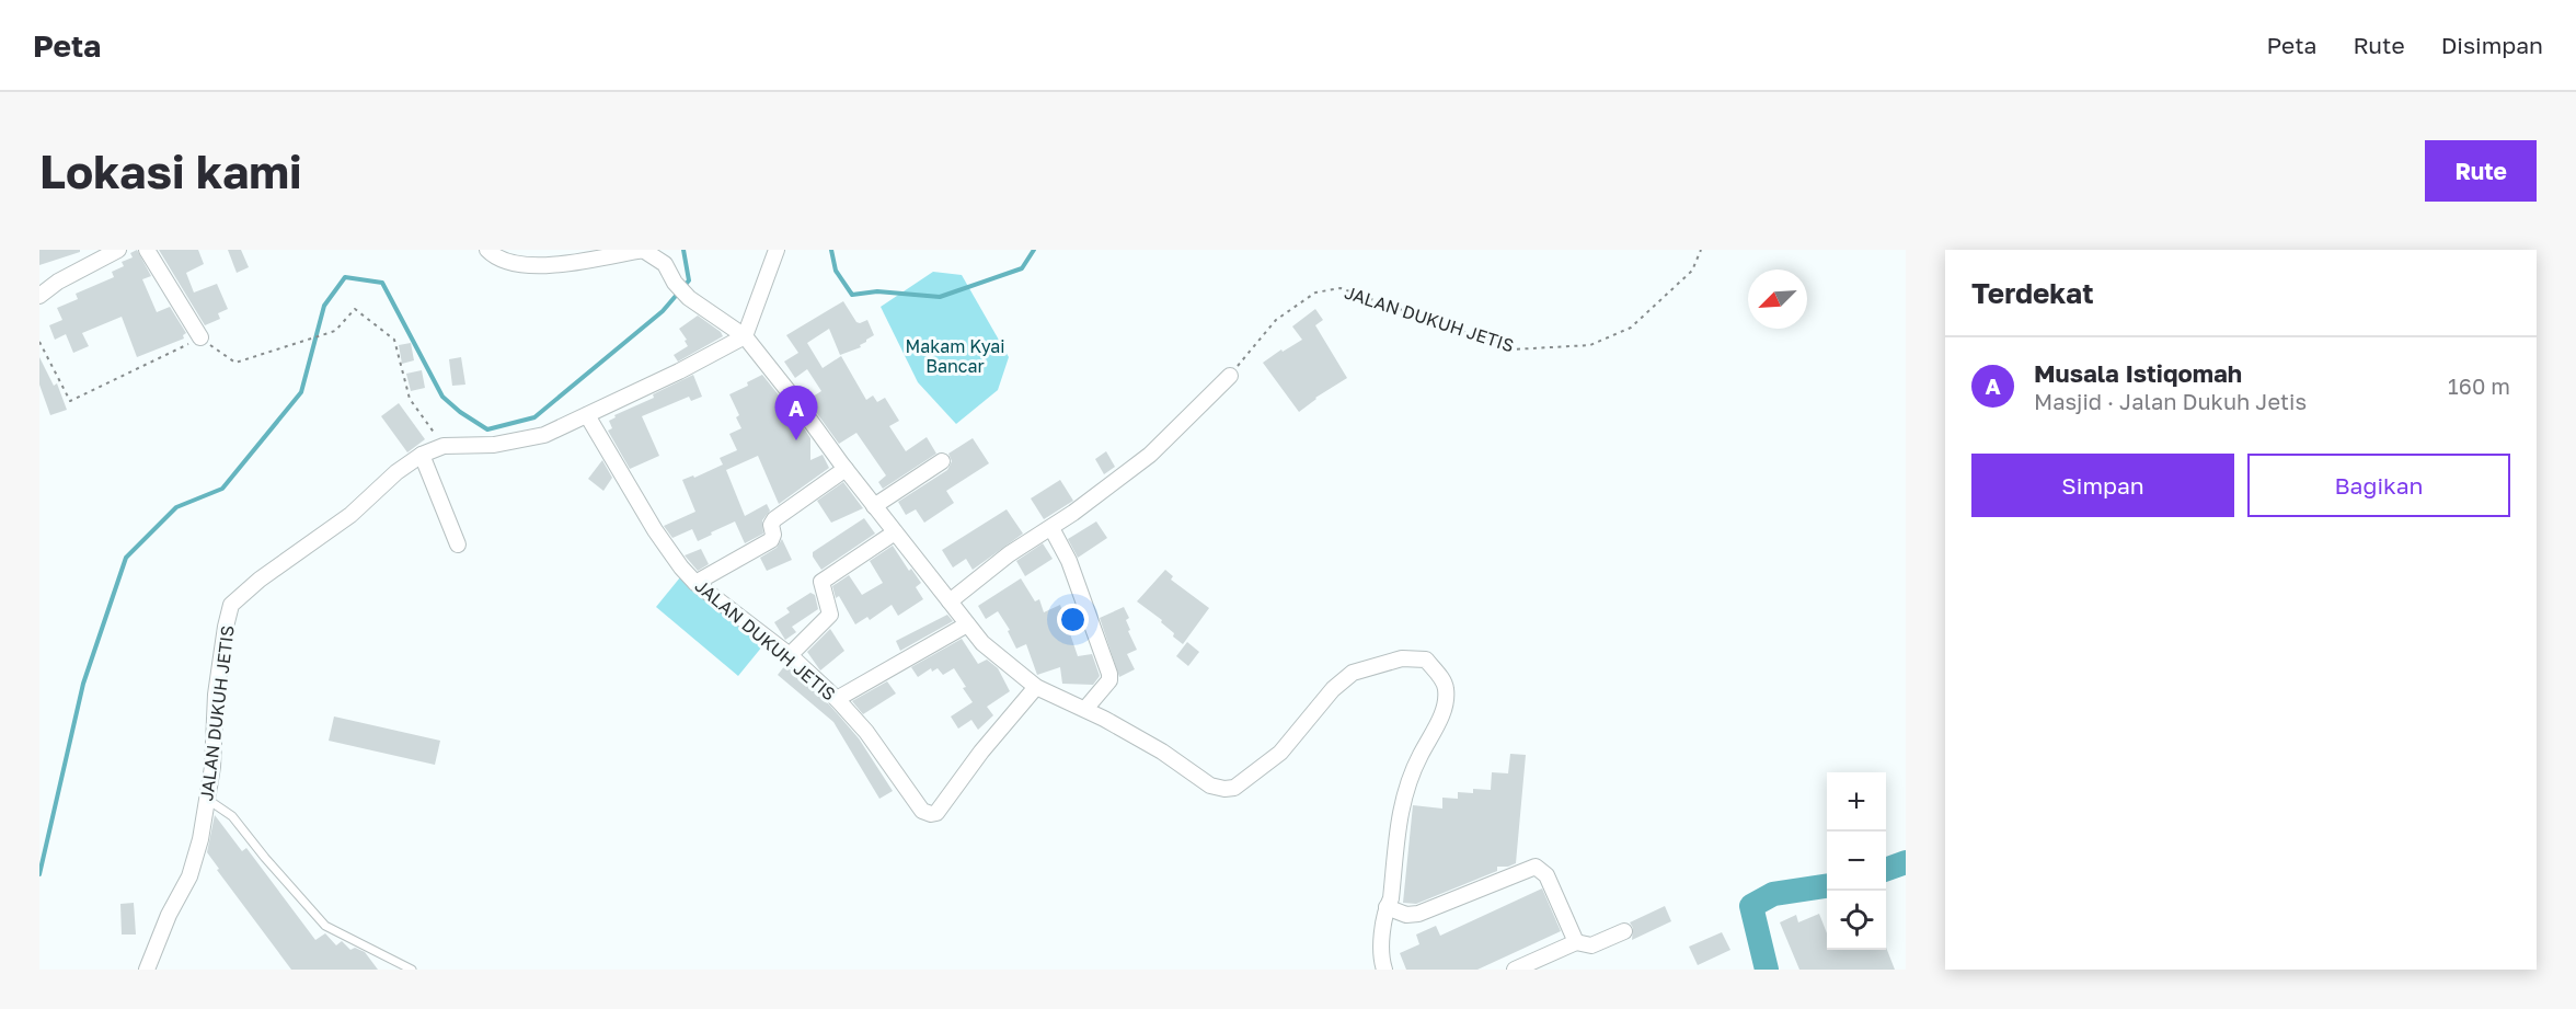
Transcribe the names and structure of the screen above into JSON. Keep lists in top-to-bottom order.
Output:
{
  "streets": {
    "street": ["JALAN DUKUH JETIS"]
  },
  "parks": ["Makam Kyai Bancar"],
  "north": "bottom left",
  "page": {
    "header": "Peta",
    "nav": ["Peta", "Rute", "Disimpan"],
    "buttons": [
      "Rute",
      ["Simpan", "Bagikan"]
    ],
    "title": "Lokasi kami",
    "heading": "Terdekat",
    "list": [
      {
        "mark": "A",
        "name": "Musala Istiqomah",
        "note": "Masjid · Jalan Dukuh Jetis",
        "value": "160 m"
      }
    ],
    "pins": "A",
    "map_buttons": ["+", "−"]
  }
}
